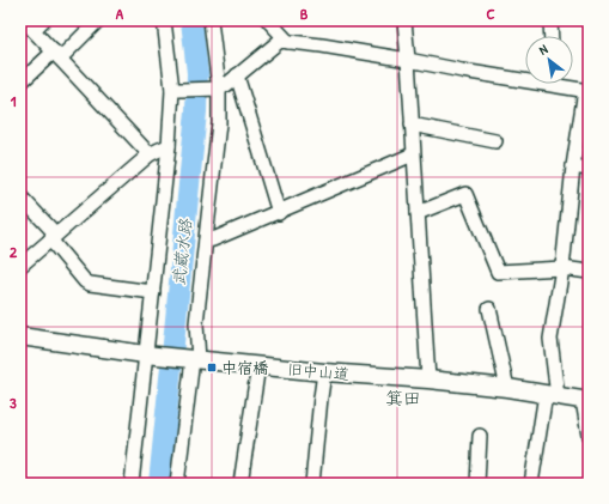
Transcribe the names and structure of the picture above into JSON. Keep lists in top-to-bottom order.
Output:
{
  "streets": {
    "main road": ["旧中山道"]
  },
  "districts": ["箕田"],
  "water": ["武蔵水路"],
  "places": {
    "transit": ["中宿橋"]
  },
  "north": "top left",
  "grid": {
    "columns": ["A", "B", "C"],
    "rows": ["1", "2", "3"]
  }
}
